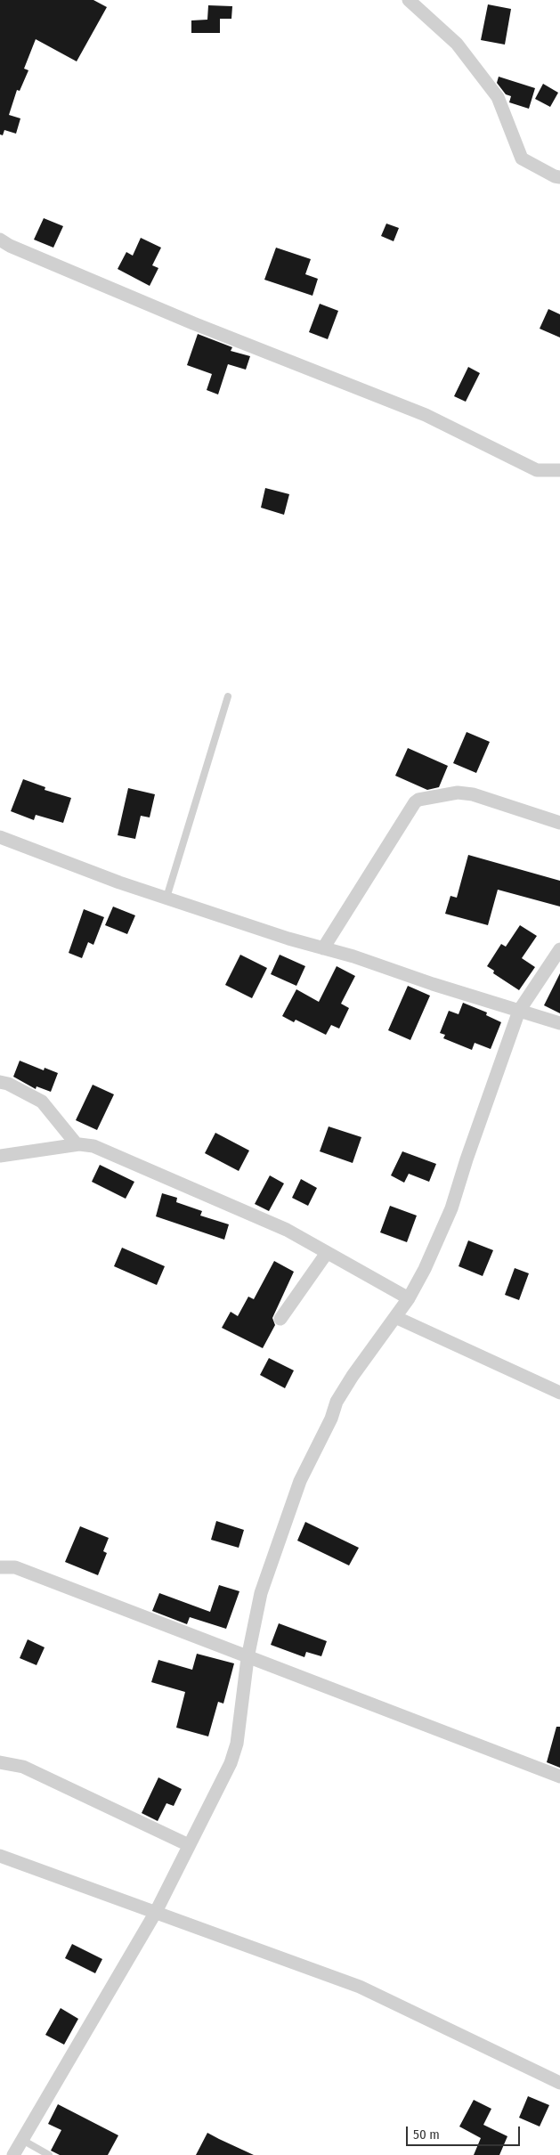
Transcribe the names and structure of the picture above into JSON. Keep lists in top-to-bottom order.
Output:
{
  "scale_bar": "50 m"
}
